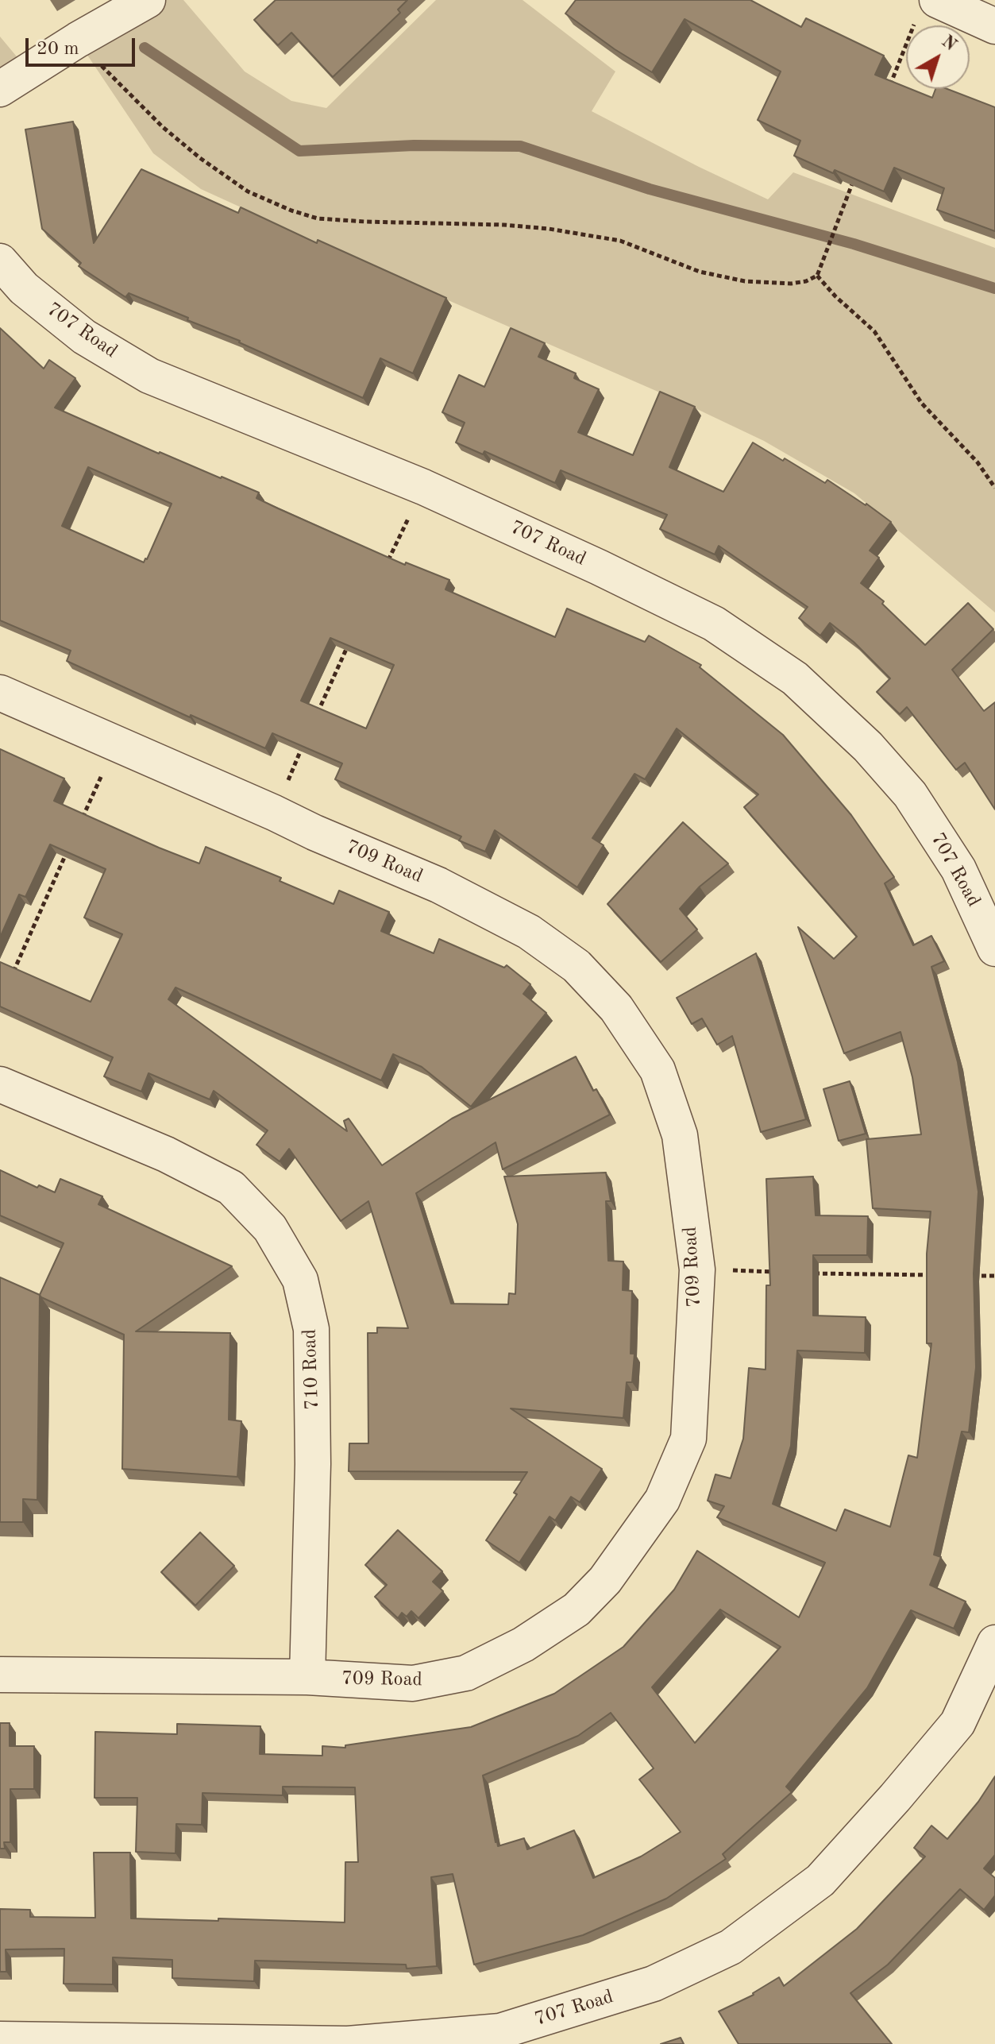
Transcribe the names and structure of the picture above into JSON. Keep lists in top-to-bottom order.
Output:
{
  "streets": {
    "street": ["707 Road", "709 Road", "710 Road"]
  },
  "crossings": [
    ["709 Road", "710 Road"]
  ],
  "scale_bar": "20 m",
  "north": "top right"
}
